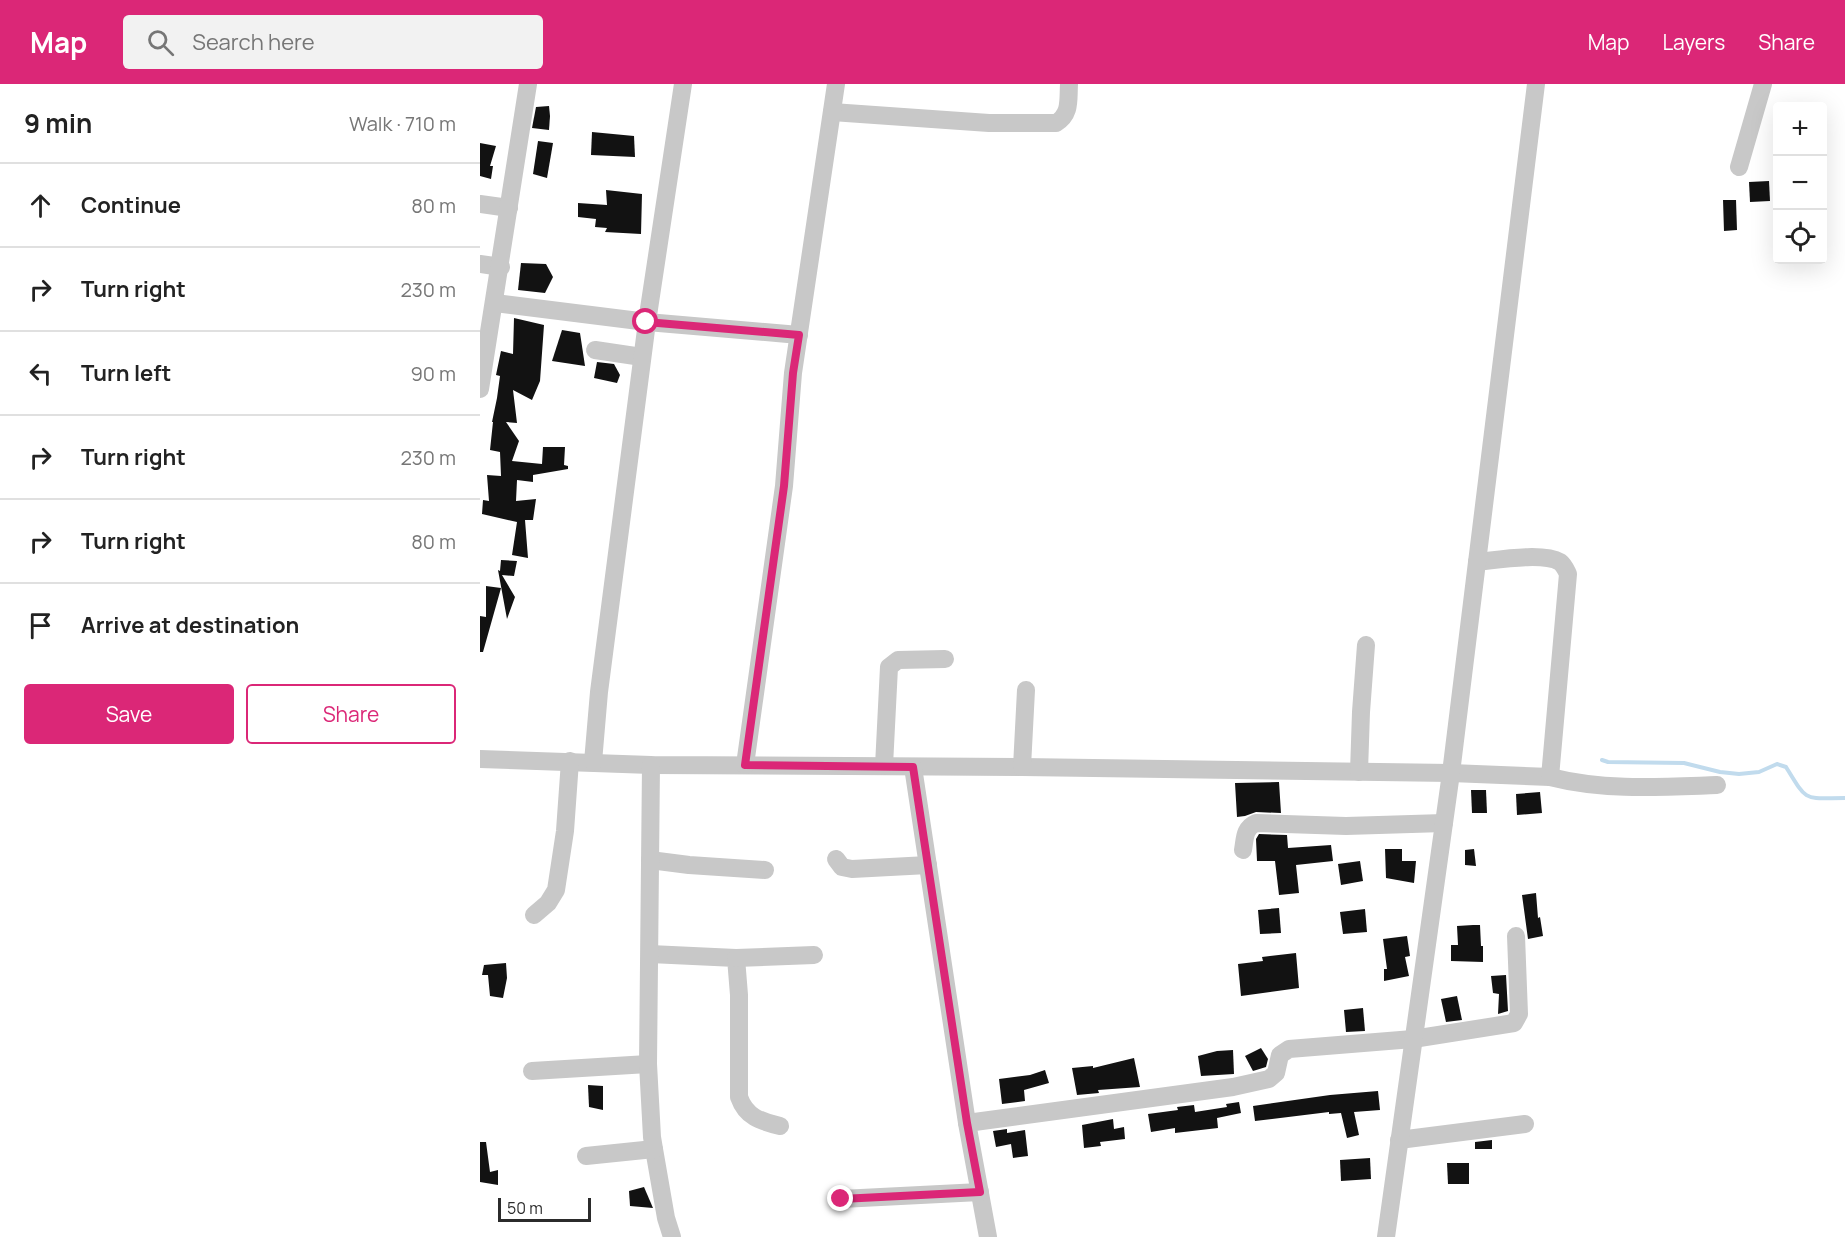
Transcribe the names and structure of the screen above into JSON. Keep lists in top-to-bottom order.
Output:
{
  "scale_bar": "50 m",
  "page": {
    "header": "Map",
    "search": "Search here",
    "nav": ["Map", "Layers", "Share"],
    "heading": ["9 min", "Walk · 710 m"],
    "map_buttons": ["+", "−"],
    "list": [
      ["Continue", "80 m"],
      ["Turn right", "230 m"],
      ["Turn left", "90 m"],
      ["Turn right", "230 m"],
      ["Turn right", "80 m"],
      "Arrive at destination"
    ],
    "buttons": ["Save", "Share"],
    "scale": "50 m"
  }
}
